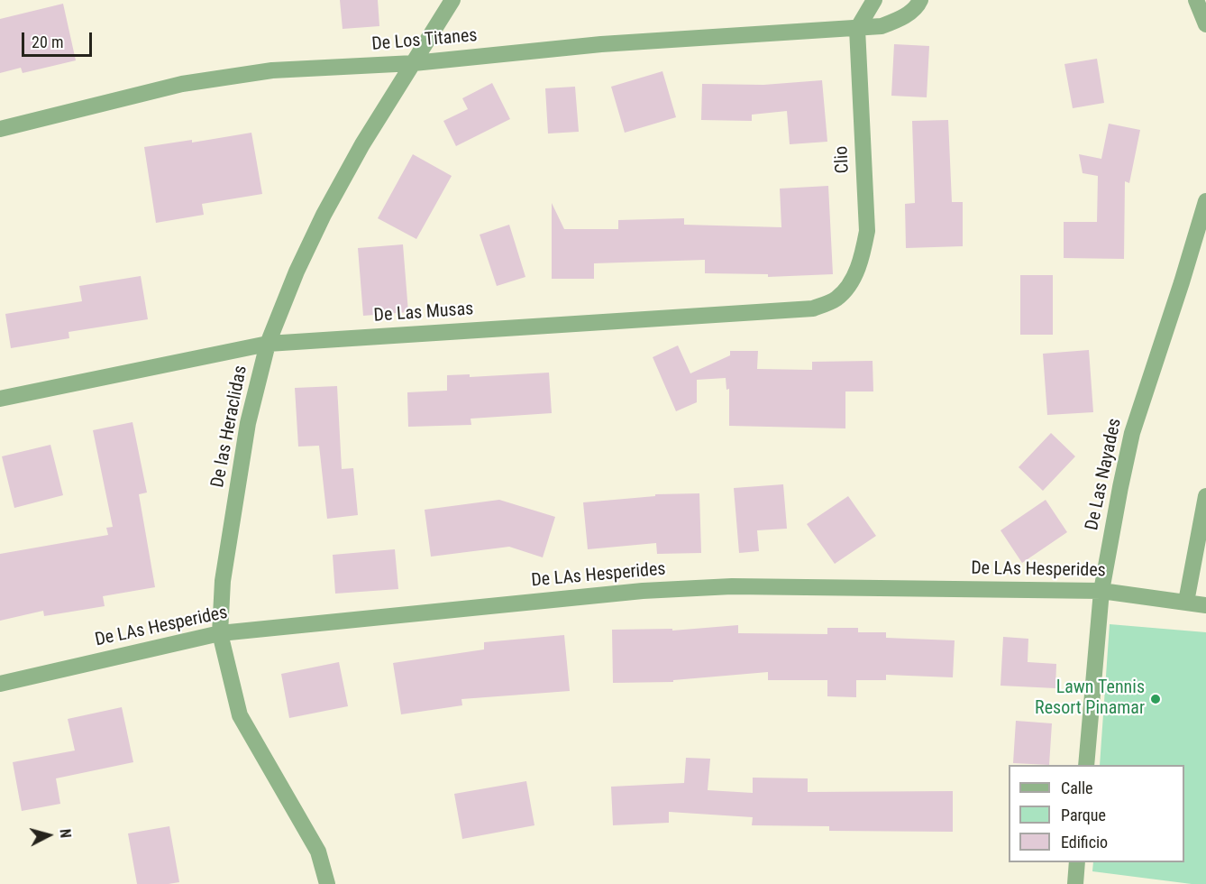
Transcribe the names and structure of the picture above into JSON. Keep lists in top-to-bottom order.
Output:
{
  "streets": {
    "street": [
      "De Los Titanes",
      "Clio",
      "De Las Musas",
      "De las Heraclidas",
      "De Las Nayades",
      "De LAs Hesperides"
    ]
  },
  "crossings": [
    ["De Los Titanes", "Clio"],
    ["De Los Titanes", "De las Heraclidas"],
    ["Clio", "De Las Musas"],
    ["De Las Musas", "De las Heraclidas"],
    ["De las Heraclidas", "De LAs Hesperides"],
    ["De Las Nayades", "De LAs Hesperides"]
  ],
  "places": ["Lawn Tennis Resort Pinamar"],
  "legend": ["Calle", "Parque", "Edificio"],
  "scale_bar": "20 m",
  "north": "right"
}
